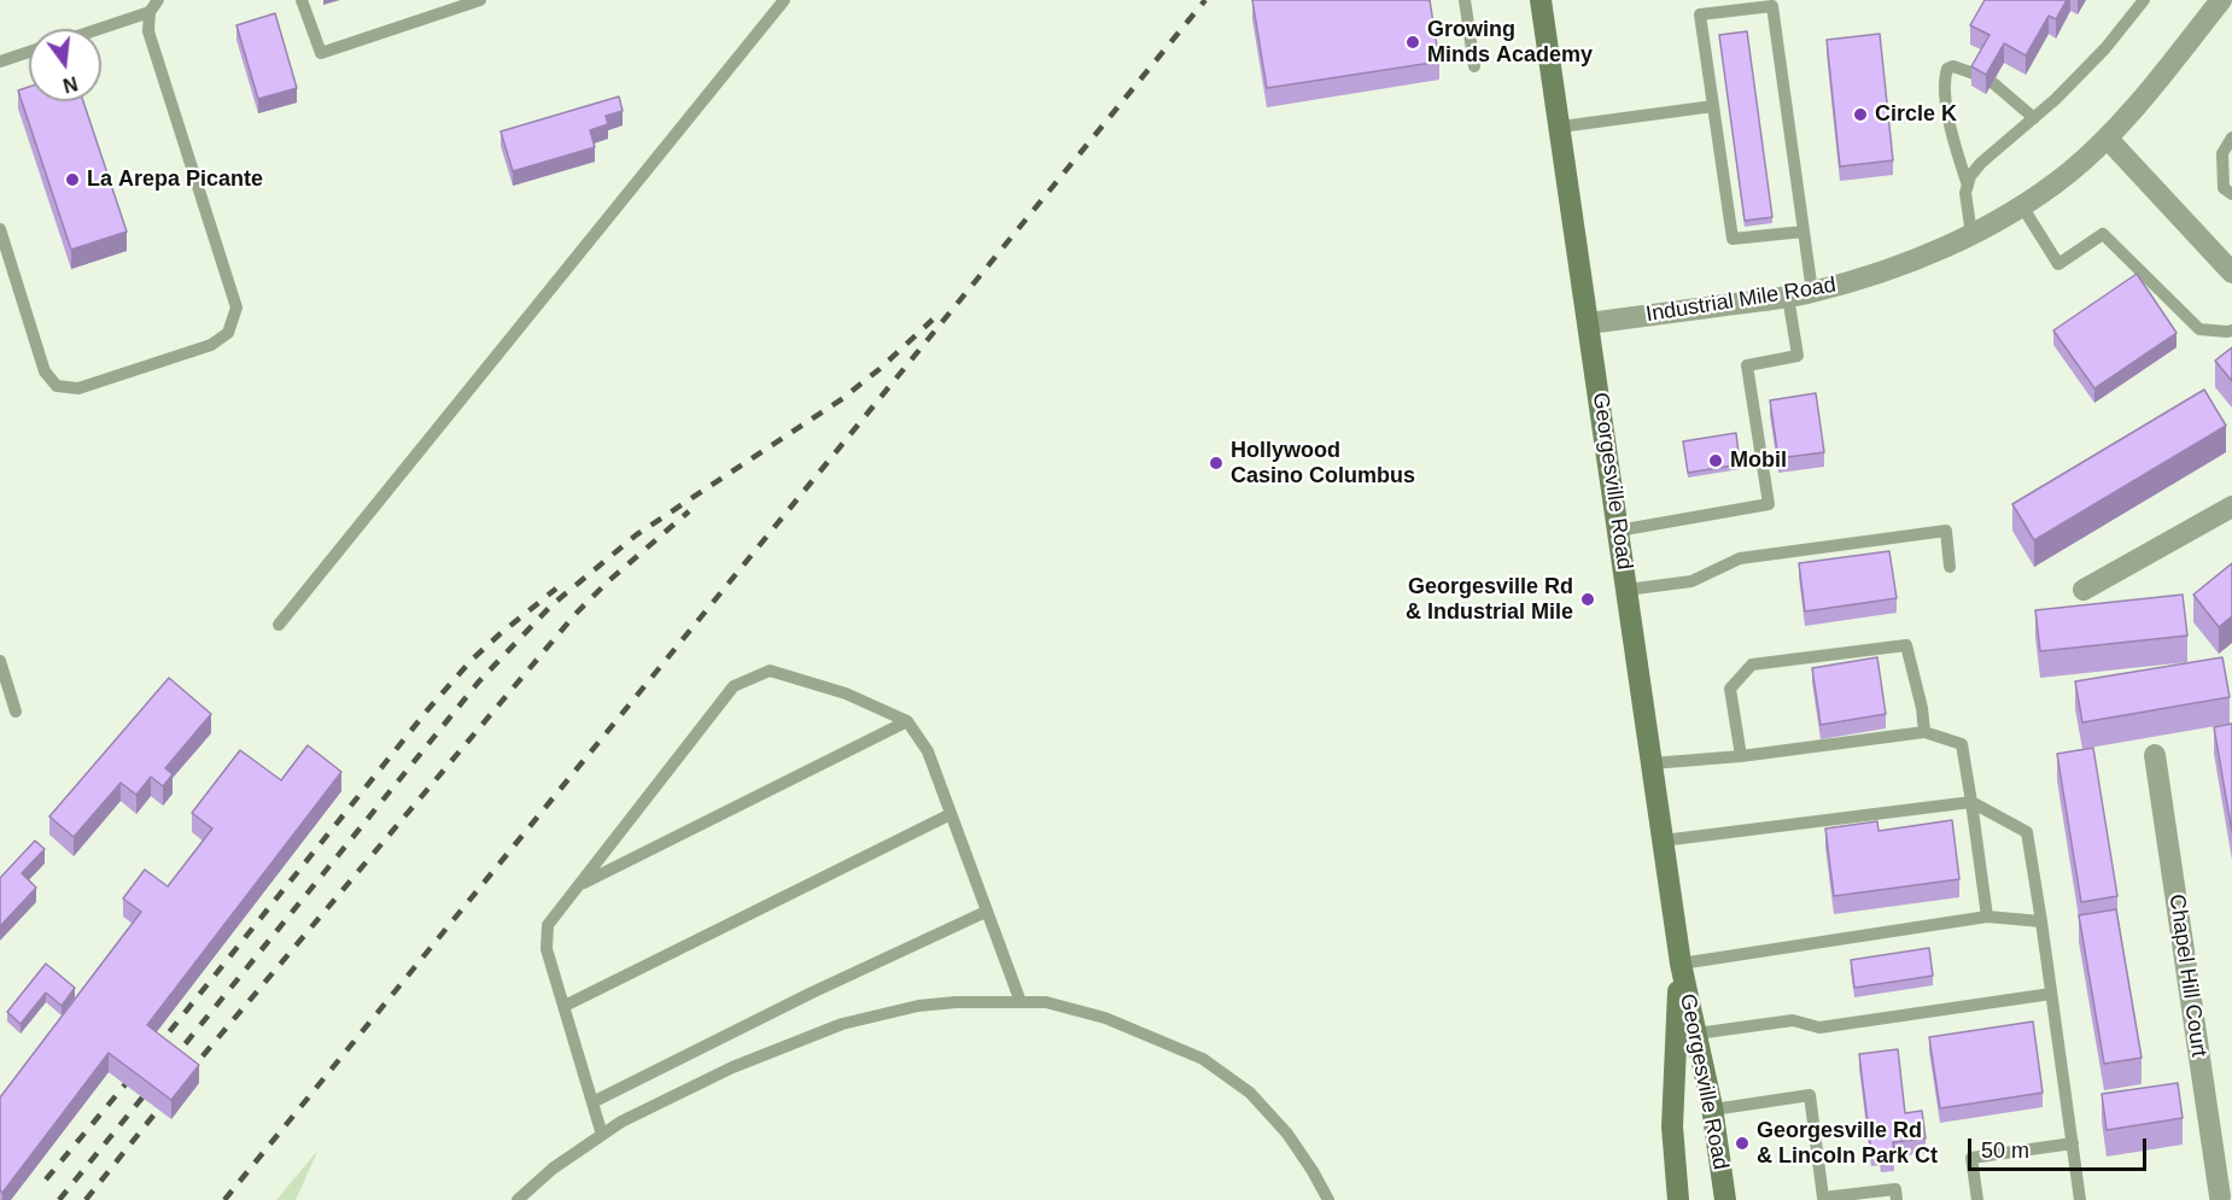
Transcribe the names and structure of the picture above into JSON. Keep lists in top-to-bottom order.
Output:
{
  "streets": {
    "main road": ["Georgesville Road"],
    "street": ["Industrial Mile Road", "Chapel Hill Court"]
  },
  "crossings": [
    ["Industrial Mile Road", "Georgesville Road"]
  ],
  "places": [
    "Growing Minds Academy",
    "Circle K",
    "La Arepa Picante",
    "Mobil",
    "Hollywood Casino Columbus",
    "Georgesville Rd & Industrial Mile",
    "Georgesville Rd & Lincoln Park Ct"
  ],
  "scale_bar": "50 m",
  "north": "bottom"
}
